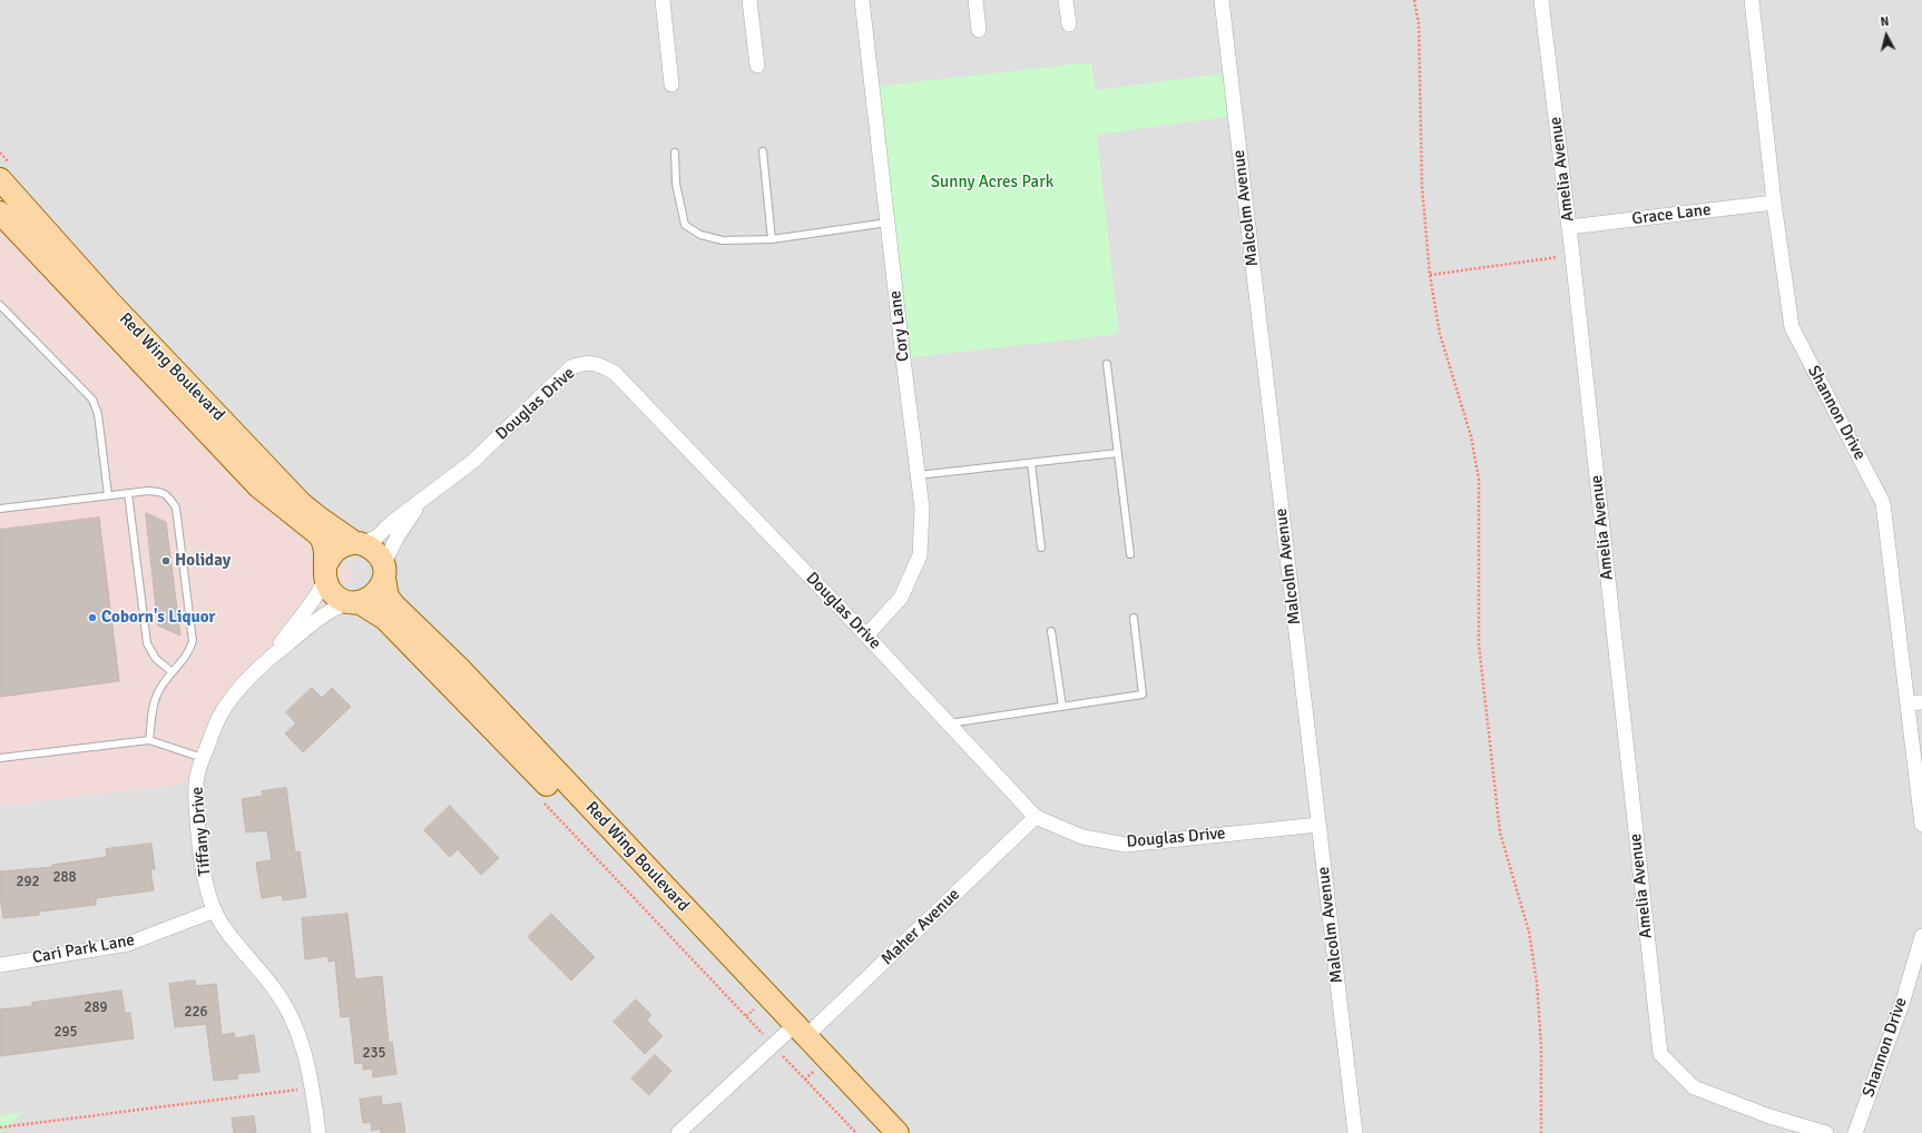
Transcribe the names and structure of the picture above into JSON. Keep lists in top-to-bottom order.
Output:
{
  "streets": {
    "main road": ["Red Wing Boulevard"],
    "street": [
      "Amelia Avenue",
      "Malcolm Avenue",
      "Grace Lane",
      "Cory Lane",
      "Douglas Drive",
      "Shannon Drive",
      "Tiffany Drive",
      "Maher Avenue",
      "Cari Park Lane"
    ]
  },
  "crossings": [
    ["Amelia Avenue", "Grace Lane"],
    ["Malcolm Avenue", "Douglas Drive"],
    ["Grace Lane", "Shannon Drive"],
    ["Cory Lane", "Douglas Drive"],
    ["Red Wing Boulevard", "Douglas Drive"],
    ["Red Wing Boulevard", "Maher Avenue"],
    ["Douglas Drive", "Maher Avenue"],
    ["Tiffany Drive", "Cari Park Lane"]
  ],
  "parks": ["Sunny Acres Park"],
  "places": ["Holiday", "Coborn's Liquor"],
  "house_numbers": [
    "288",
    "292",
    "289",
    "226",
    "295",
    "235"
  ],
  "north": "top"
}
